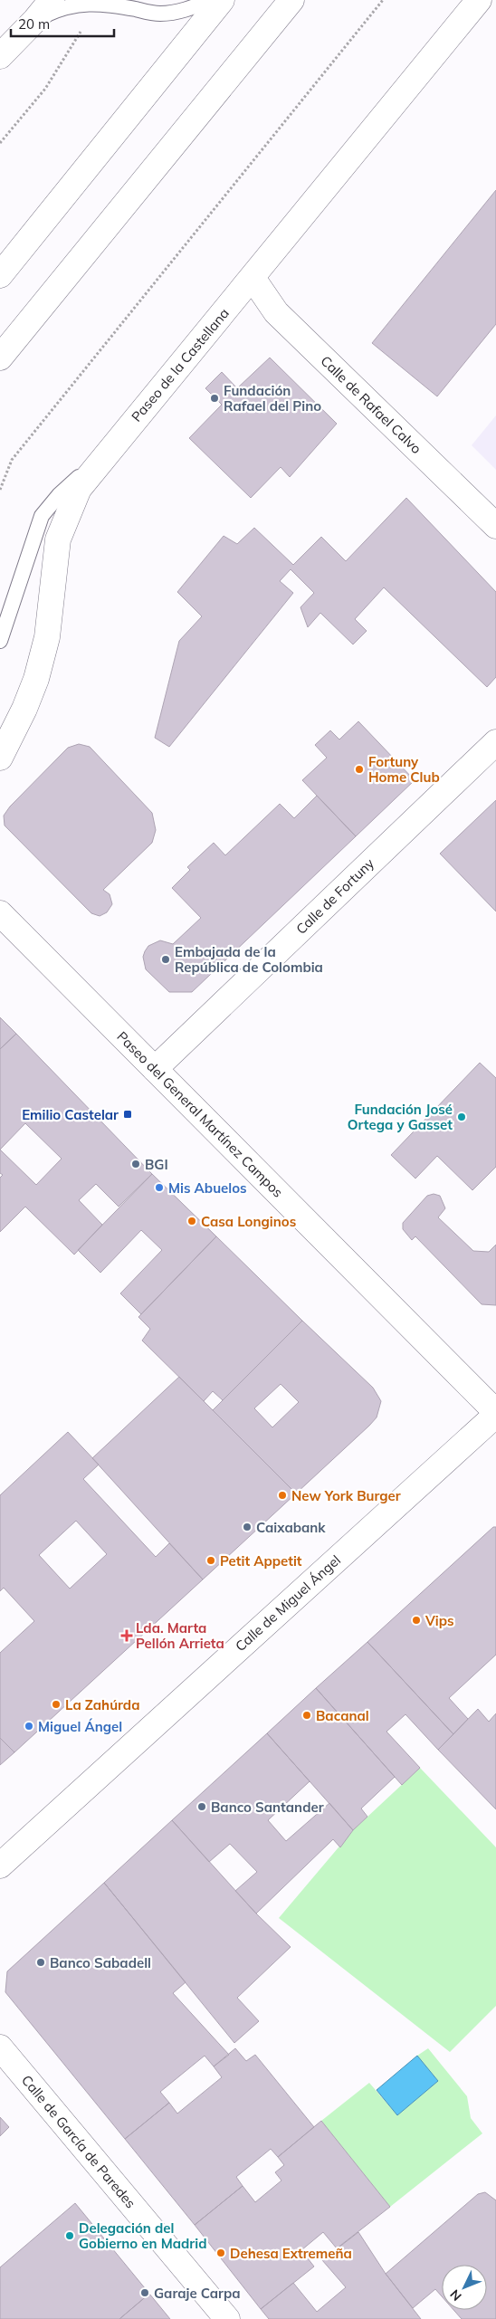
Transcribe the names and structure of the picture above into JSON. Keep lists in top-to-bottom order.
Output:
{
  "streets": {
    "main road": [
      "Paseo de la Castellana",
      "Calle de Rafael Calvo",
      "Calle de Fortuny",
      "Paseo del General Martínez Campos",
      "Calle de Miguel Ángel",
      "Calle de García de Paredes"
    ]
  },
  "crossings": [
    ["Paseo de la Castellana", "Calle de Rafael Calvo"],
    ["Calle de Fortuny", "Paseo del General Martínez Campos"],
    ["Paseo del General Martínez Campos", "Calle de Miguel Ángel"]
  ],
  "places": {
    "other": [
      "Fundación Rafael del Pino",
      "Fortuny Home Club",
      "Embajada de la República de Colombia",
      "Fundación José Ortega y Gasset",
      "BGI",
      "Mis Abuelos",
      "Casa Longinos",
      "New York Burger",
      "Caixabank",
      "Petit Appetit",
      "Vips",
      "La Zahúrda",
      "Bacanal",
      "Miguel Ángel",
      "Banco Santander",
      "Banco Sabadell",
      "Delegación del Gobierno en Madrid",
      "Dehesa Extremeña",
      "Garaje Carpa"
    ],
    "transit": ["Emilio Castelar"],
    "health": ["Lda. Marta Pellón Arrieta"]
  },
  "scale_bar": "20 m",
  "north": "bottom left"
}
